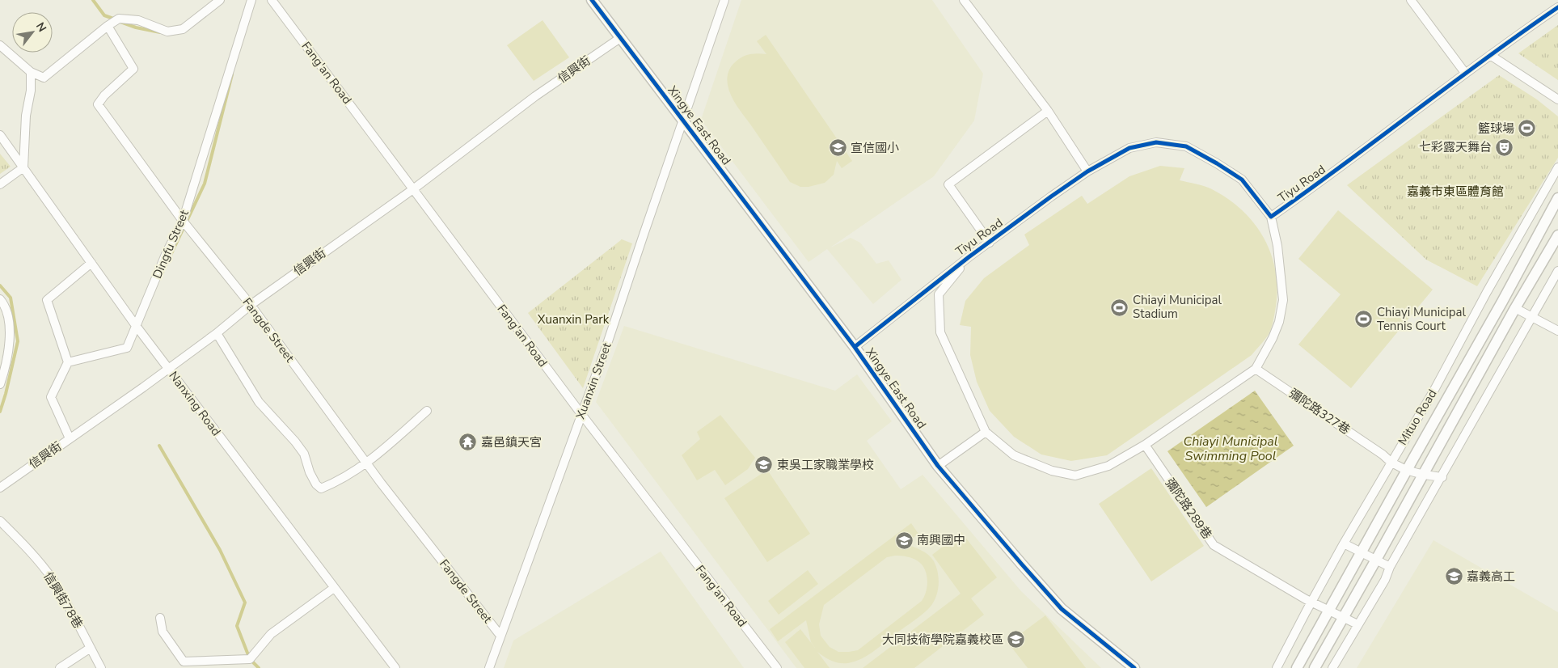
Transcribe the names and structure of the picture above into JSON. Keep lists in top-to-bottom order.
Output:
{
  "streets": {
    "street": [
      "信興街",
      "Fang'an Road",
      "Xingye East Road",
      "Tiyu Road",
      "Dingfu Street",
      "Fangde Street",
      "Xuanxin Street",
      "Nanxing Road",
      "彌陀路327巷",
      "Mituo Road",
      "彌陀路289巷",
      "信興街78巷"
    ]
  },
  "crossings": [
    ["信興街", "Fang'an Road"],
    ["信興街", "Xingye East Road"],
    ["信興街", "Fangde Street"],
    ["信興街", "Nanxing Road"],
    ["Fang'an Road", "Xuanxin Street"],
    ["Xingye East Road", "Tiyu Road"],
    ["Xingye East Road", "Xuanxin Street"],
    ["Tiyu Road", "彌陀路327巷"],
    ["Tiyu Road", "彌陀路289巷"],
    ["Dingfu Street", "Fangde Street"],
    ["Dingfu Street", "Nanxing Road"],
    ["Fangde Street", "Xuanxin Street"],
    ["彌陀路327巷", "Mituo Road"],
    ["Mituo Road", "彌陀路289巷"]
  ],
  "water": ["Chiayi Municipal Swimming Pool"],
  "parks": ["嘉義市東區體育館", "Xuanxin Park"],
  "places": {
    "sports": ["籃球場", "Chiayi Municipal Stadium", "Chiayi Municipal Tennis Court"],
    "theatre": ["七彩露天舞台"],
    "school or university": [
      "宣信國小",
      "東吳工家職業學校",
      "南興國中",
      "嘉義高工",
      "大同技術學院嘉義校區"
    ],
    "temple": ["嘉邑鎮天宮"]
  },
  "north": "top right"
}
